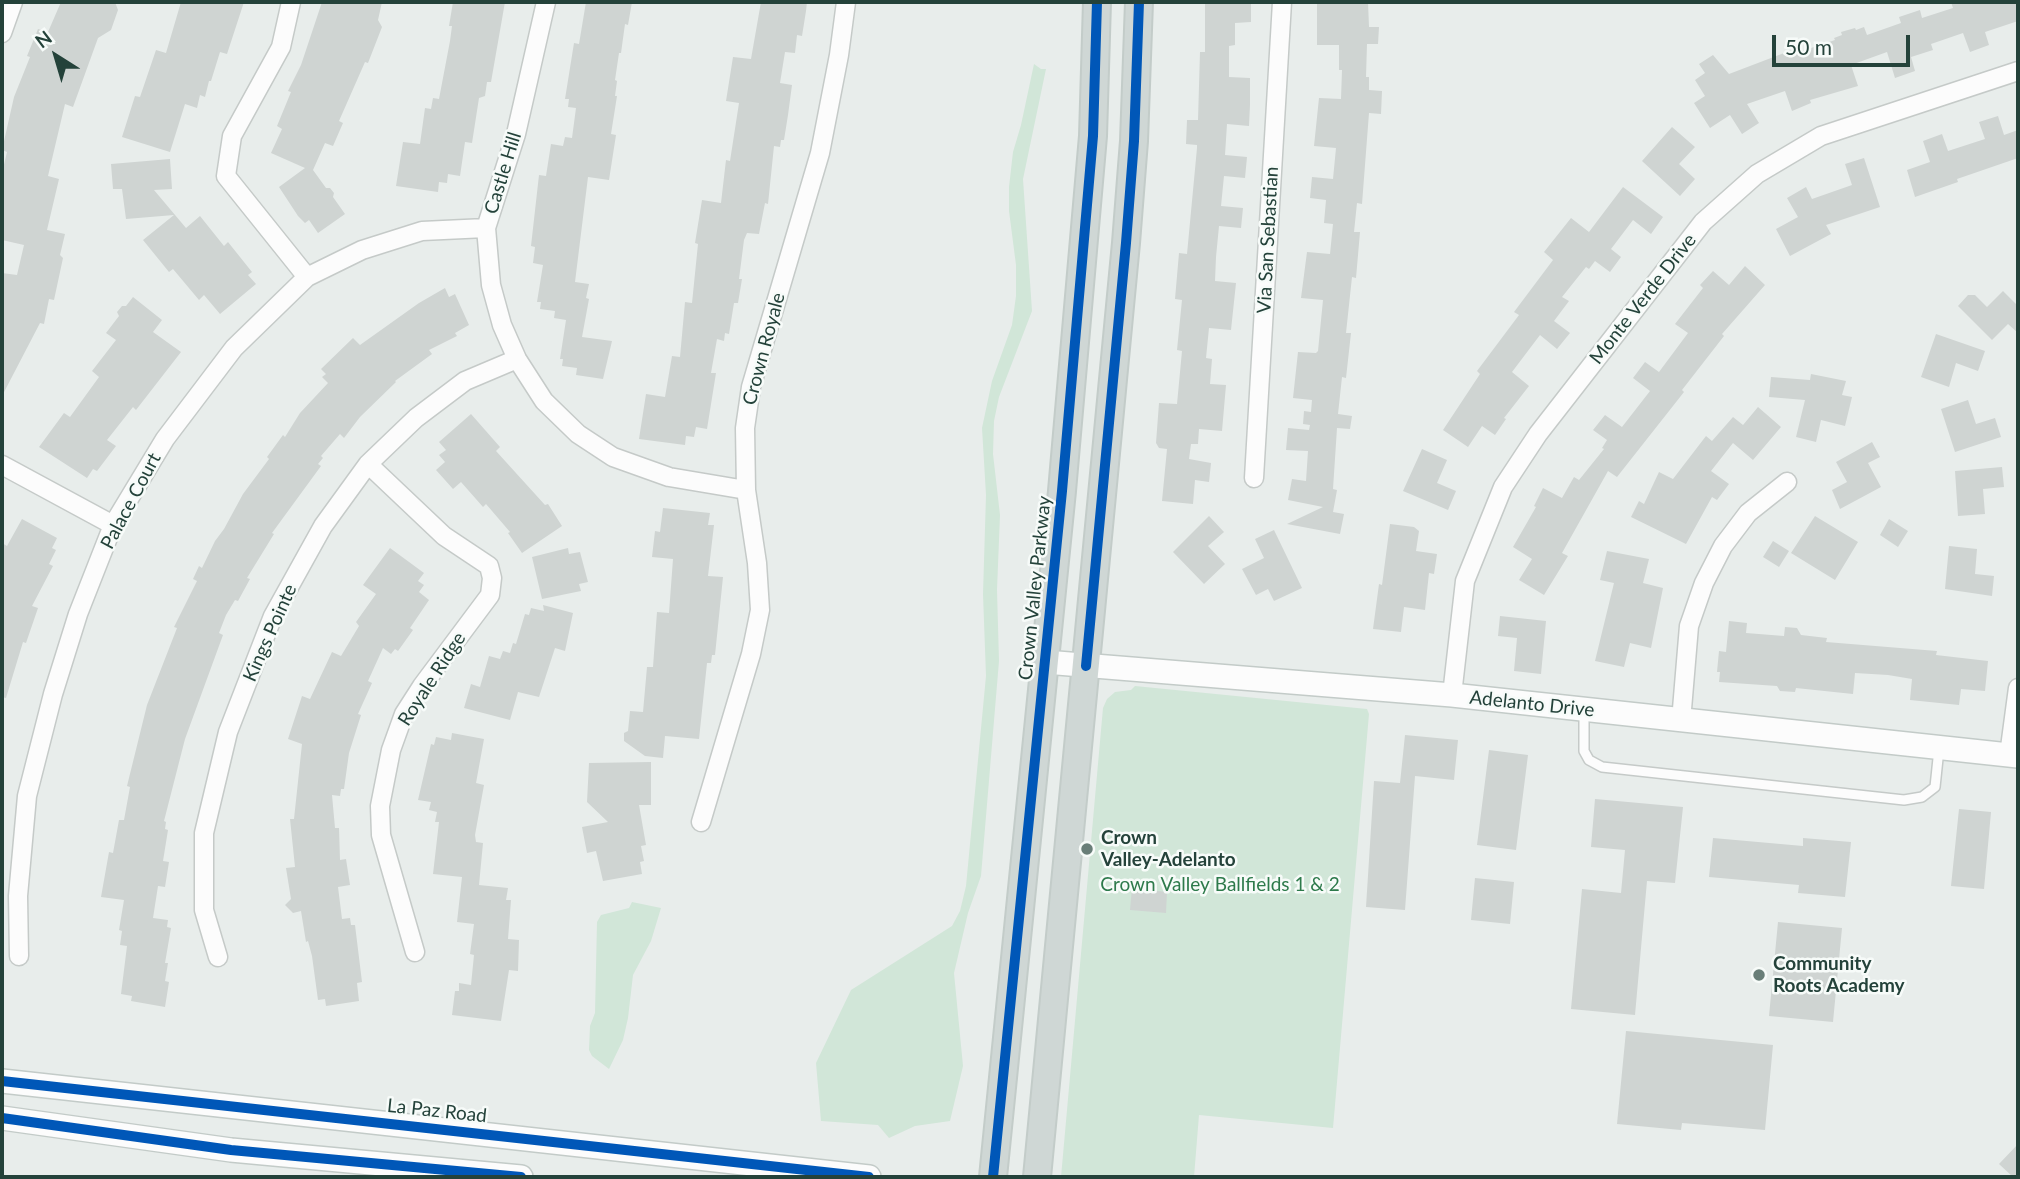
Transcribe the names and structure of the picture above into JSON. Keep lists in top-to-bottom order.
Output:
{
  "streets": {
    "main road": ["Crown Valley Parkway", "Adelanto Drive", "La Paz Road"],
    "street": [
      "Castle Hill",
      "Via San Sebastian",
      "Monte Verde Drive",
      "Crown Royale",
      "Palace Court",
      "Kings Pointe",
      "Royale Ridge"
    ]
  },
  "crossings": [
    ["Castle Hill", "Crown Royale"],
    ["Castle Hill", "Palace Court"],
    ["Castle Hill", "Kings Pointe"],
    ["Monte Verde Drive", "Adelanto Drive"],
    ["Crown Valley Parkway", "Adelanto Drive"],
    ["Kings Pointe", "Royale Ridge"]
  ],
  "parks": ["Crown Valley Ballfields 1 & 2"],
  "places": ["Crown Valley-Adelanto", "Community Roots Academy"],
  "scale_bar": "50 m",
  "north": "top left"
}
